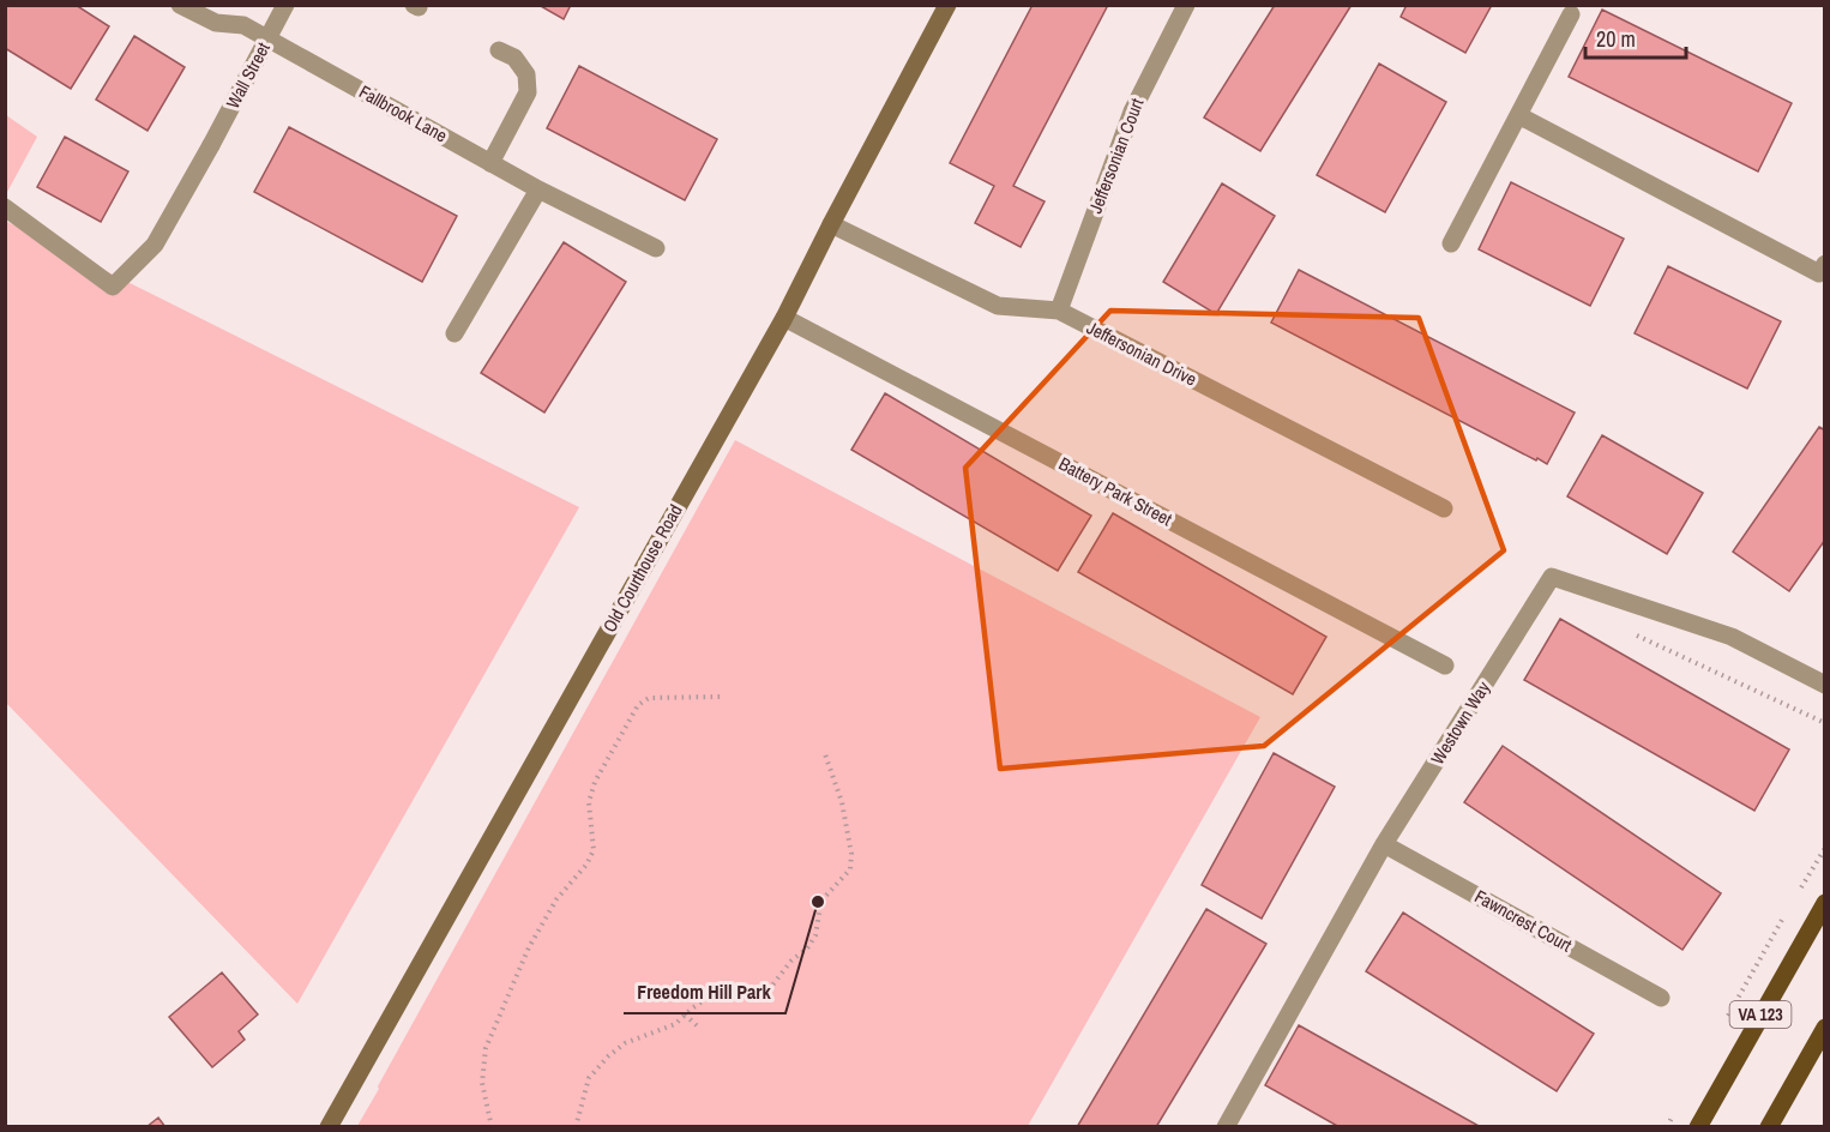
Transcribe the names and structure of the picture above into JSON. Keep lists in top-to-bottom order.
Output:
{
  "streets": {
    "main road": ["VA 123"],
    "street": [
      "Wall Street",
      "Fallbrook Lane",
      "Jeffersonian Court",
      "Jeffersonian Drive",
      "Battery Park Street",
      "Old Courthouse Road",
      "Westown Way",
      "Fawncrest Court"
    ]
  },
  "crossings": [
    ["Wall Street", "Fallbrook Lane"],
    ["Jeffersonian Court", "Jeffersonian Drive"],
    ["Jeffersonian Drive", "Old Courthouse Road"],
    ["Battery Park Street", "Old Courthouse Road"],
    ["Westown Way", "Fawncrest Court"]
  ],
  "places": ["Freedom Hill Park"],
  "scale_bar": "20 m"
}
